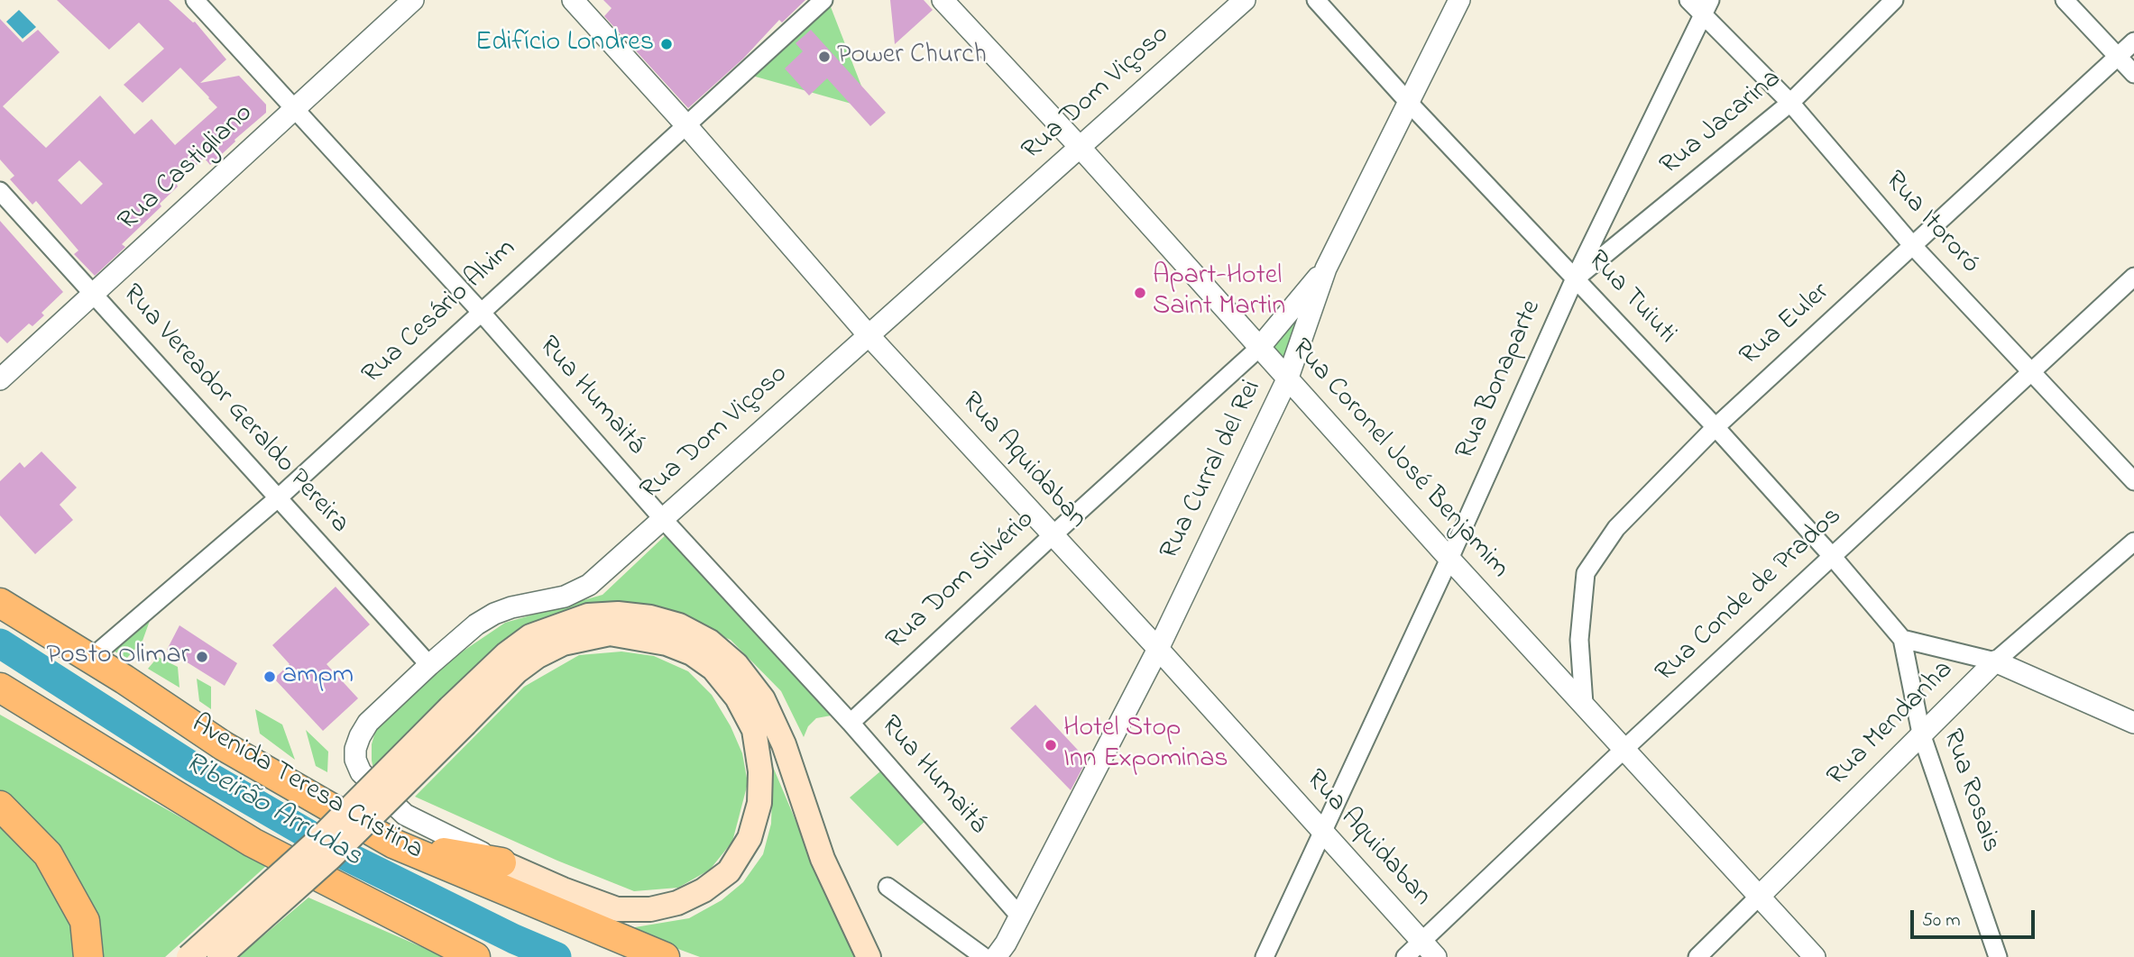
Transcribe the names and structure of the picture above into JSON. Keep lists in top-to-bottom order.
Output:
{
  "streets": {
    "highway": ["Avenida Teresa Cristina"],
    "street": [
      "Rua Dom Viçoso",
      "Rua Jacarina",
      "Rua Castigliano",
      "Rua Itororó",
      "Rua Tuiuti",
      "Rua Cesário Alvim",
      "Rua Euler",
      "Rua Bonaparte",
      "Rua Humaitá",
      "Rua Vereador Geraldo Pereira",
      "Rua Coronel José Benjamim",
      "Rua Aquidaban",
      "Rua Curral del Rei",
      "Rua Dom Silvério",
      "Rua Conde de Prados",
      "Rua Mendanha",
      "Rua Rosais"
    ]
  },
  "crossings": [
    ["Rua Dom Viçoso", "Rua Humaitá"],
    ["Rua Dom Viçoso", "Rua Vereador Geraldo Pereira"],
    ["Rua Dom Viçoso", "Rua Coronel José Benjamim"],
    ["Rua Dom Viçoso", "Rua Aquidaban"],
    ["Rua Jacarina", "Rua Itororó"],
    ["Rua Jacarina", "Rua Tuiuti"],
    ["Rua Jacarina", "Rua Bonaparte"],
    ["Rua Castigliano", "Rua Humaitá"],
    ["Rua Castigliano", "Rua Vereador Geraldo Pereira"],
    ["Rua Itororó", "Rua Euler"],
    ["Rua Itororó", "Rua Bonaparte"],
    ["Rua Itororó", "Rua Conde de Prados"],
    ["Rua Tuiuti", "Rua Euler"],
    ["Rua Tuiuti", "Rua Bonaparte"],
    ["Rua Tuiuti", "Rua Curral del Rei"],
    ["Rua Tuiuti", "Rua Conde de Prados"],
    ["Rua Tuiuti", "Rua Rosais"],
    ["Rua Cesário Alvim", "Rua Humaitá"],
    ["Rua Cesário Alvim", "Rua Vereador Geraldo Pereira"],
    ["Rua Cesário Alvim", "Rua Aquidaban"],
    ["Rua Cesário Alvim", "Avenida Teresa Cristina"],
    ["Rua Euler", "Rua Coronel José Benjamim"],
    ["Rua Bonaparte", "Rua Coronel José Benjamim"],
    ["Rua Bonaparte", "Rua Aquidaban"],
    ["Rua Humaitá", "Rua Curral del Rei"],
    ["Rua Humaitá", "Rua Dom Silvério"],
    ["Rua Coronel José Benjamim", "Rua Curral del Rei"],
    ["Rua Coronel José Benjamim", "Rua Dom Silvério"],
    ["Rua Coronel José Benjamim", "Rua Conde de Prados"],
    ["Rua Coronel José Benjamim", "Rua Mendanha"],
    ["Rua Aquidaban", "Rua Curral del Rei"],
    ["Rua Aquidaban", "Rua Dom Silvério"],
    ["Rua Aquidaban", "Rua Conde de Prados"],
    ["Rua Curral del Rei", "Rua Dom Silvério"],
    ["Rua Mendanha", "Rua Rosais"]
  ],
  "water": ["Ribeirão Arrudas"],
  "places": [
    "Edifício Londres",
    "Power Church",
    "Apart-Hotel Saint Martin",
    "Posto Olimar",
    "ampm",
    "Hotel Stop Inn Expominas"
  ],
  "scale_bar": "50 m"
}
